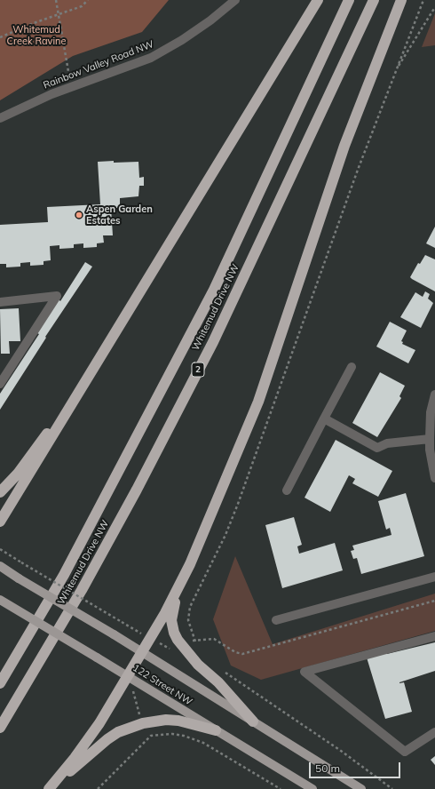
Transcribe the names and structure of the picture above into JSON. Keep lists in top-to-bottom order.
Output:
{
  "streets": {
    "highway": ["Whitemud Drive NW", "2"],
    "main road": ["122 Street NW"],
    "street": ["Rainbow Valley Road NW"]
  },
  "parks": ["Whitemud Creek Ravine"],
  "places": ["Aspen Garden Estates"],
  "scale_bar": "50 m"
}
